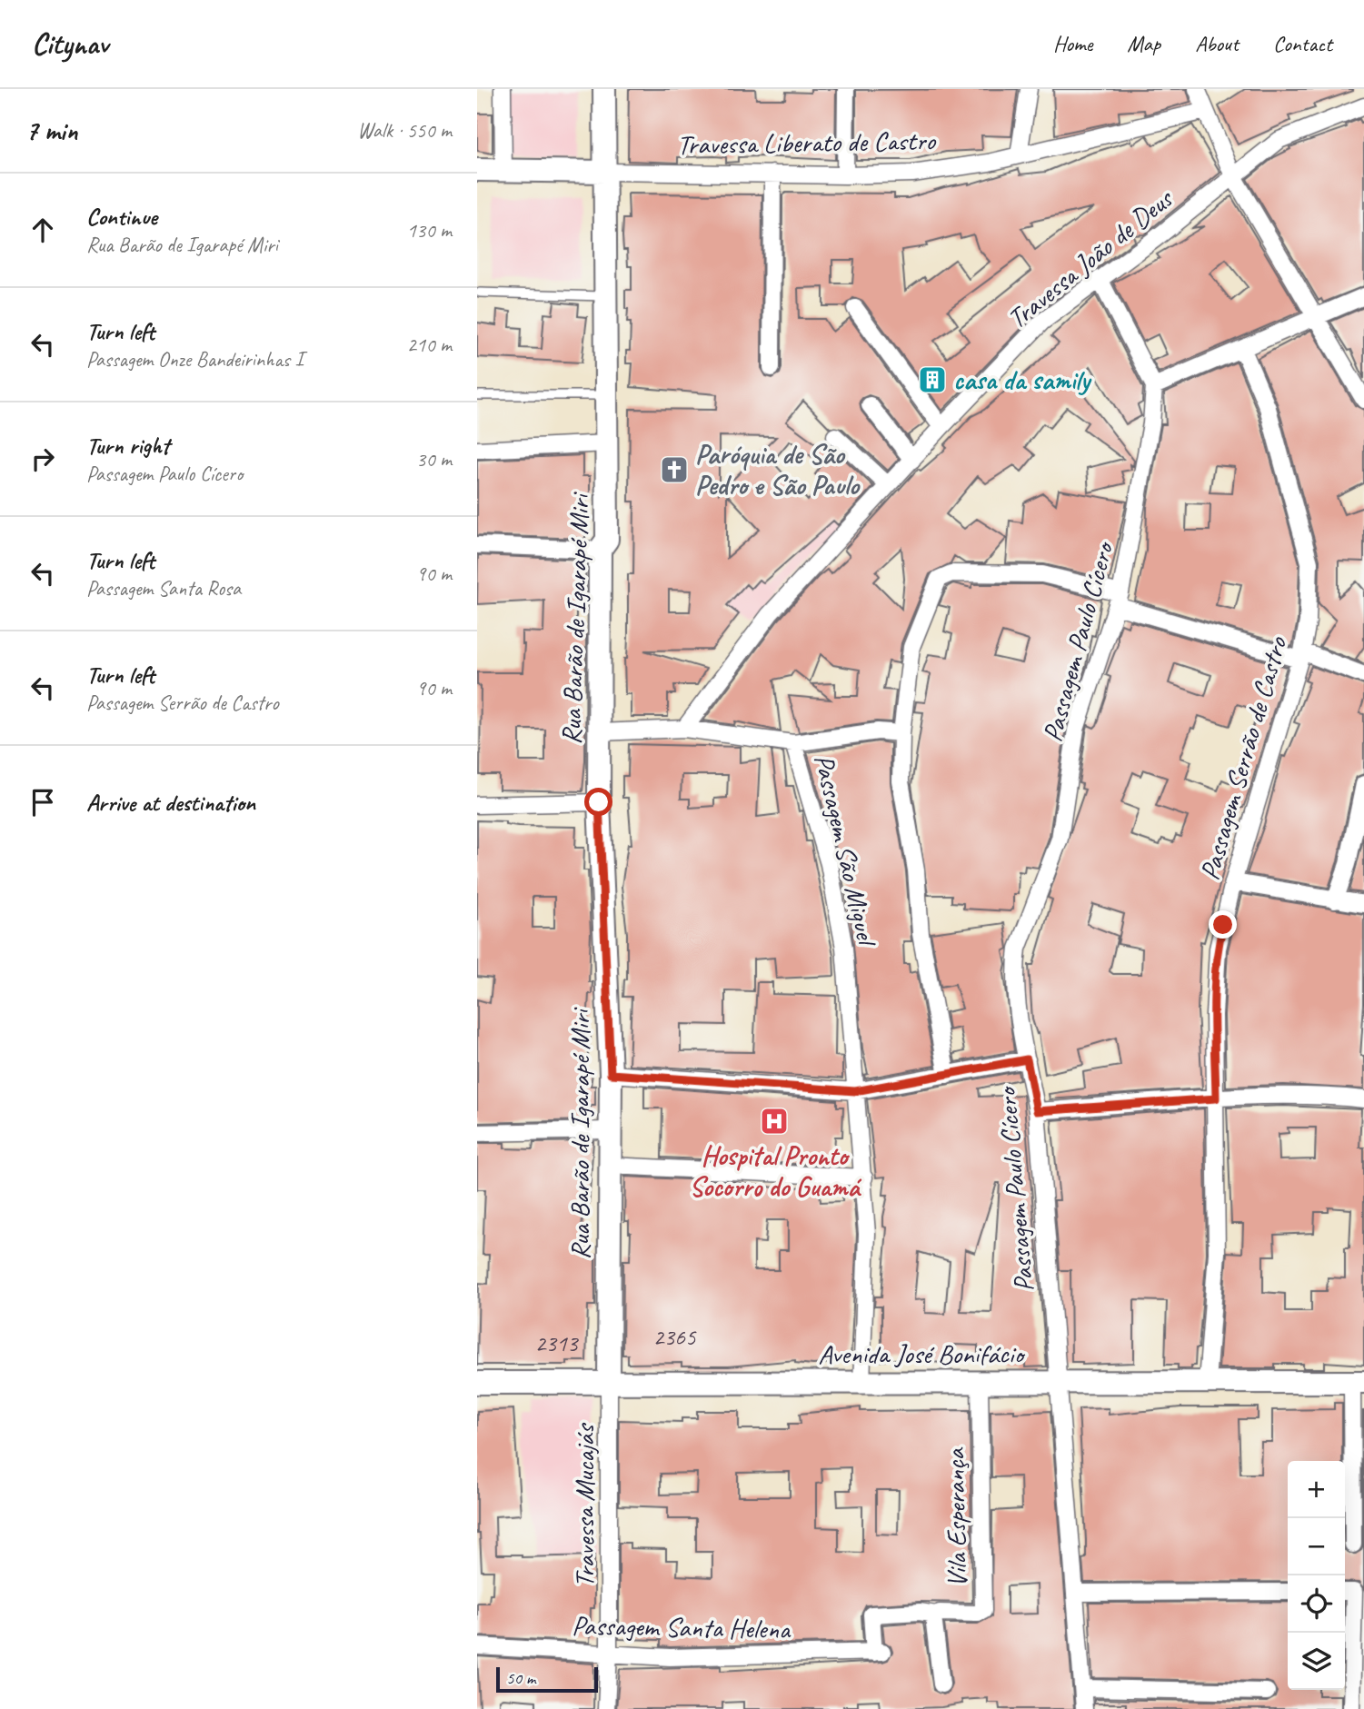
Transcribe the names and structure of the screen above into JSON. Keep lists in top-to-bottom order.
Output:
{
  "streets": {
    "main road": ["Travessa Liberato de Castro", "Rua Barão de Igarapé Miri", "Avenida José Bonifácio"],
    "street": [
      "Travessa João de Deus",
      "Passagem Paulo Cícero",
      "Passagem Serrão de Castro",
      "Passagem São Miguel",
      "Travessa Mucajás",
      "Vila Esperança",
      "Passagem Santa Helena"
    ]
  },
  "crossings": [
    ["Travessa Liberato de Castro", "Rua Barão de Igarapé Miri"],
    ["Rua Barão de Igarapé Miri", "Avenida José Bonifácio"],
    ["Rua Barão de Igarapé Miri", "Travessa Mucajás"],
    ["Passagem Paulo Cícero", "Avenida José Bonifácio"],
    ["Passagem Serrão de Castro", "Avenida José Bonifácio"],
    ["Passagem São Miguel", "Avenida José Bonifácio"],
    ["Avenida José Bonifácio", "Travessa Mucajás"],
    ["Avenida José Bonifácio", "Vila Esperança"],
    ["Travessa Mucajás", "Passagem Santa Helena"],
    ["Vila Esperança", "Passagem Santa Helena"]
  ],
  "places": {
    "building": ["casa da samily"],
    "church": ["Paróquia de São Pedro e São Paulo"],
    "hospital": ["Hospital Pronto Socorro do Guamá"]
  },
  "house_numbers": ["2365", "2313"],
  "scale_bar": "50 m",
  "page": {
    "header": "Citynav",
    "nav": [
      "Home",
      "Map",
      "About",
      "Contact"
    ],
    "heading": ["7 min", "Walk · 550 m"],
    "list": [
      ["Continue", "Rua Barão de Igarapé Miri", "130 m"],
      ["Turn left", "Passagem Onze Bandeirinhas I", "210 m"],
      ["Turn right", "Passagem Paulo Cícero", "30 m"],
      ["Turn left", "Passagem Santa Rosa", "90 m"],
      ["Turn left", "Passagem Serrão de Castro", "90 m"],
      "Arrive at destination"
    ],
    "map_buttons": ["+", "−"],
    "scale": "50 m"
  }
}
